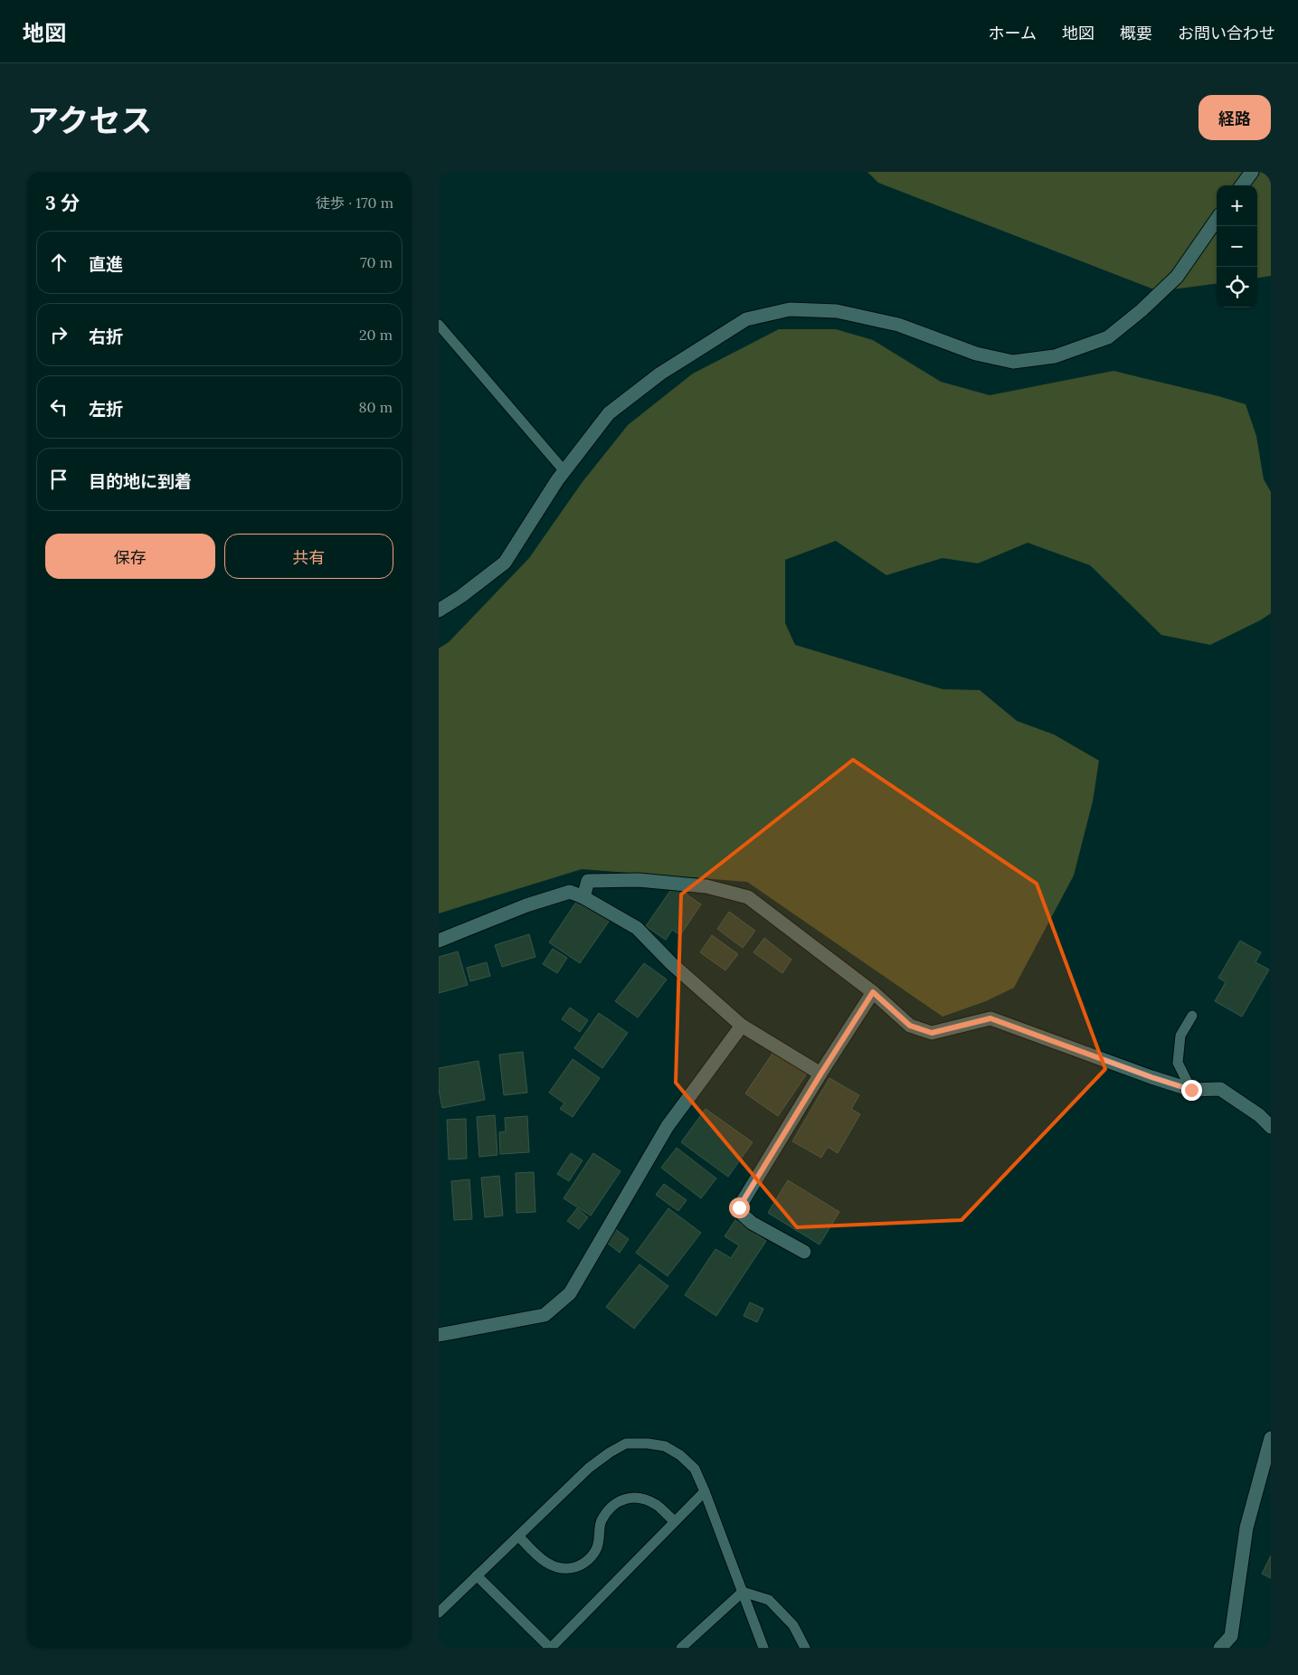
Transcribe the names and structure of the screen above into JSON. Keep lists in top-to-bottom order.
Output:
{
  "page": {
    "header": "地図",
    "nav": [
      "ホーム",
      "地図",
      "概要",
      "お問い合わせ"
    ],
    "title": "アクセス",
    "buttons": [
      "経路",
      ["保存", "共有"]
    ],
    "heading": ["3 分", "徒歩 · 170 m"],
    "map_buttons": ["+", "−"],
    "list": [
      ["直進", "70 m"],
      ["右折", "20 m"],
      ["左折", "80 m"],
      "目的地に到着"
    ]
  }
}
